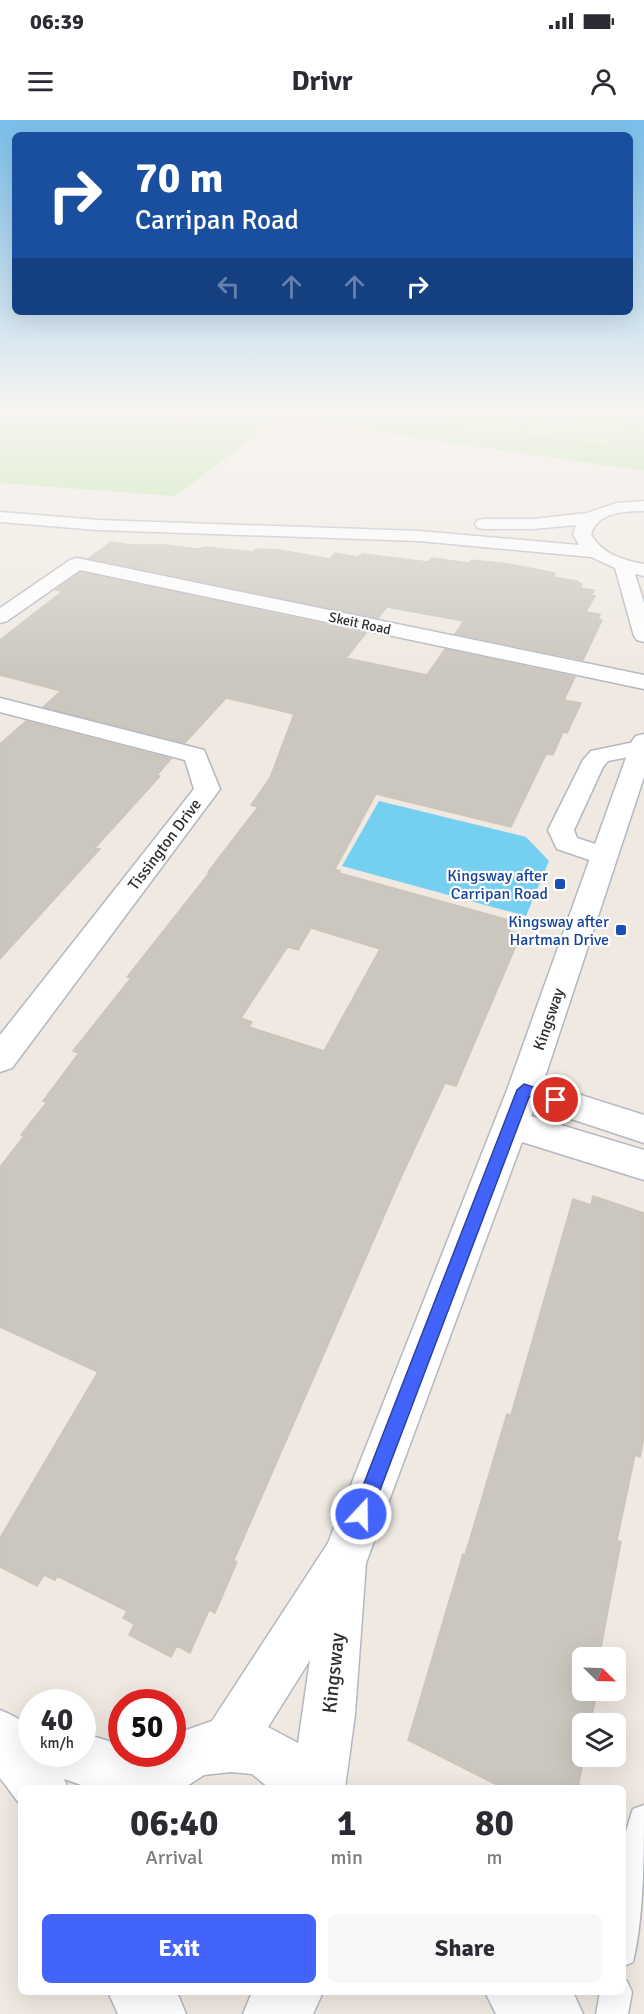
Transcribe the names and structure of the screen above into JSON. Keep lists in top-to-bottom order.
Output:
{
  "streets": {
    "main road": ["Skeit Road", "Tissington Drive", "Kingsway"]
  },
  "places": {
    "transit": ["Kingsway after Carripan Road", "Kingsway after Hartman Drive"]
  },
  "north": "bottom right",
  "page": {
    "status": "06:39",
    "header": "Drivr",
    "turn": ["70 m", "Carripan Road"],
    "speed": "40 km/h",
    "limit": "50",
    "eta": [
      "06:40",
      "Arrival",
      "1",
      "min",
      "80",
      "m"
    ],
    "buttons": ["Exit", "Share"]
  }
}
